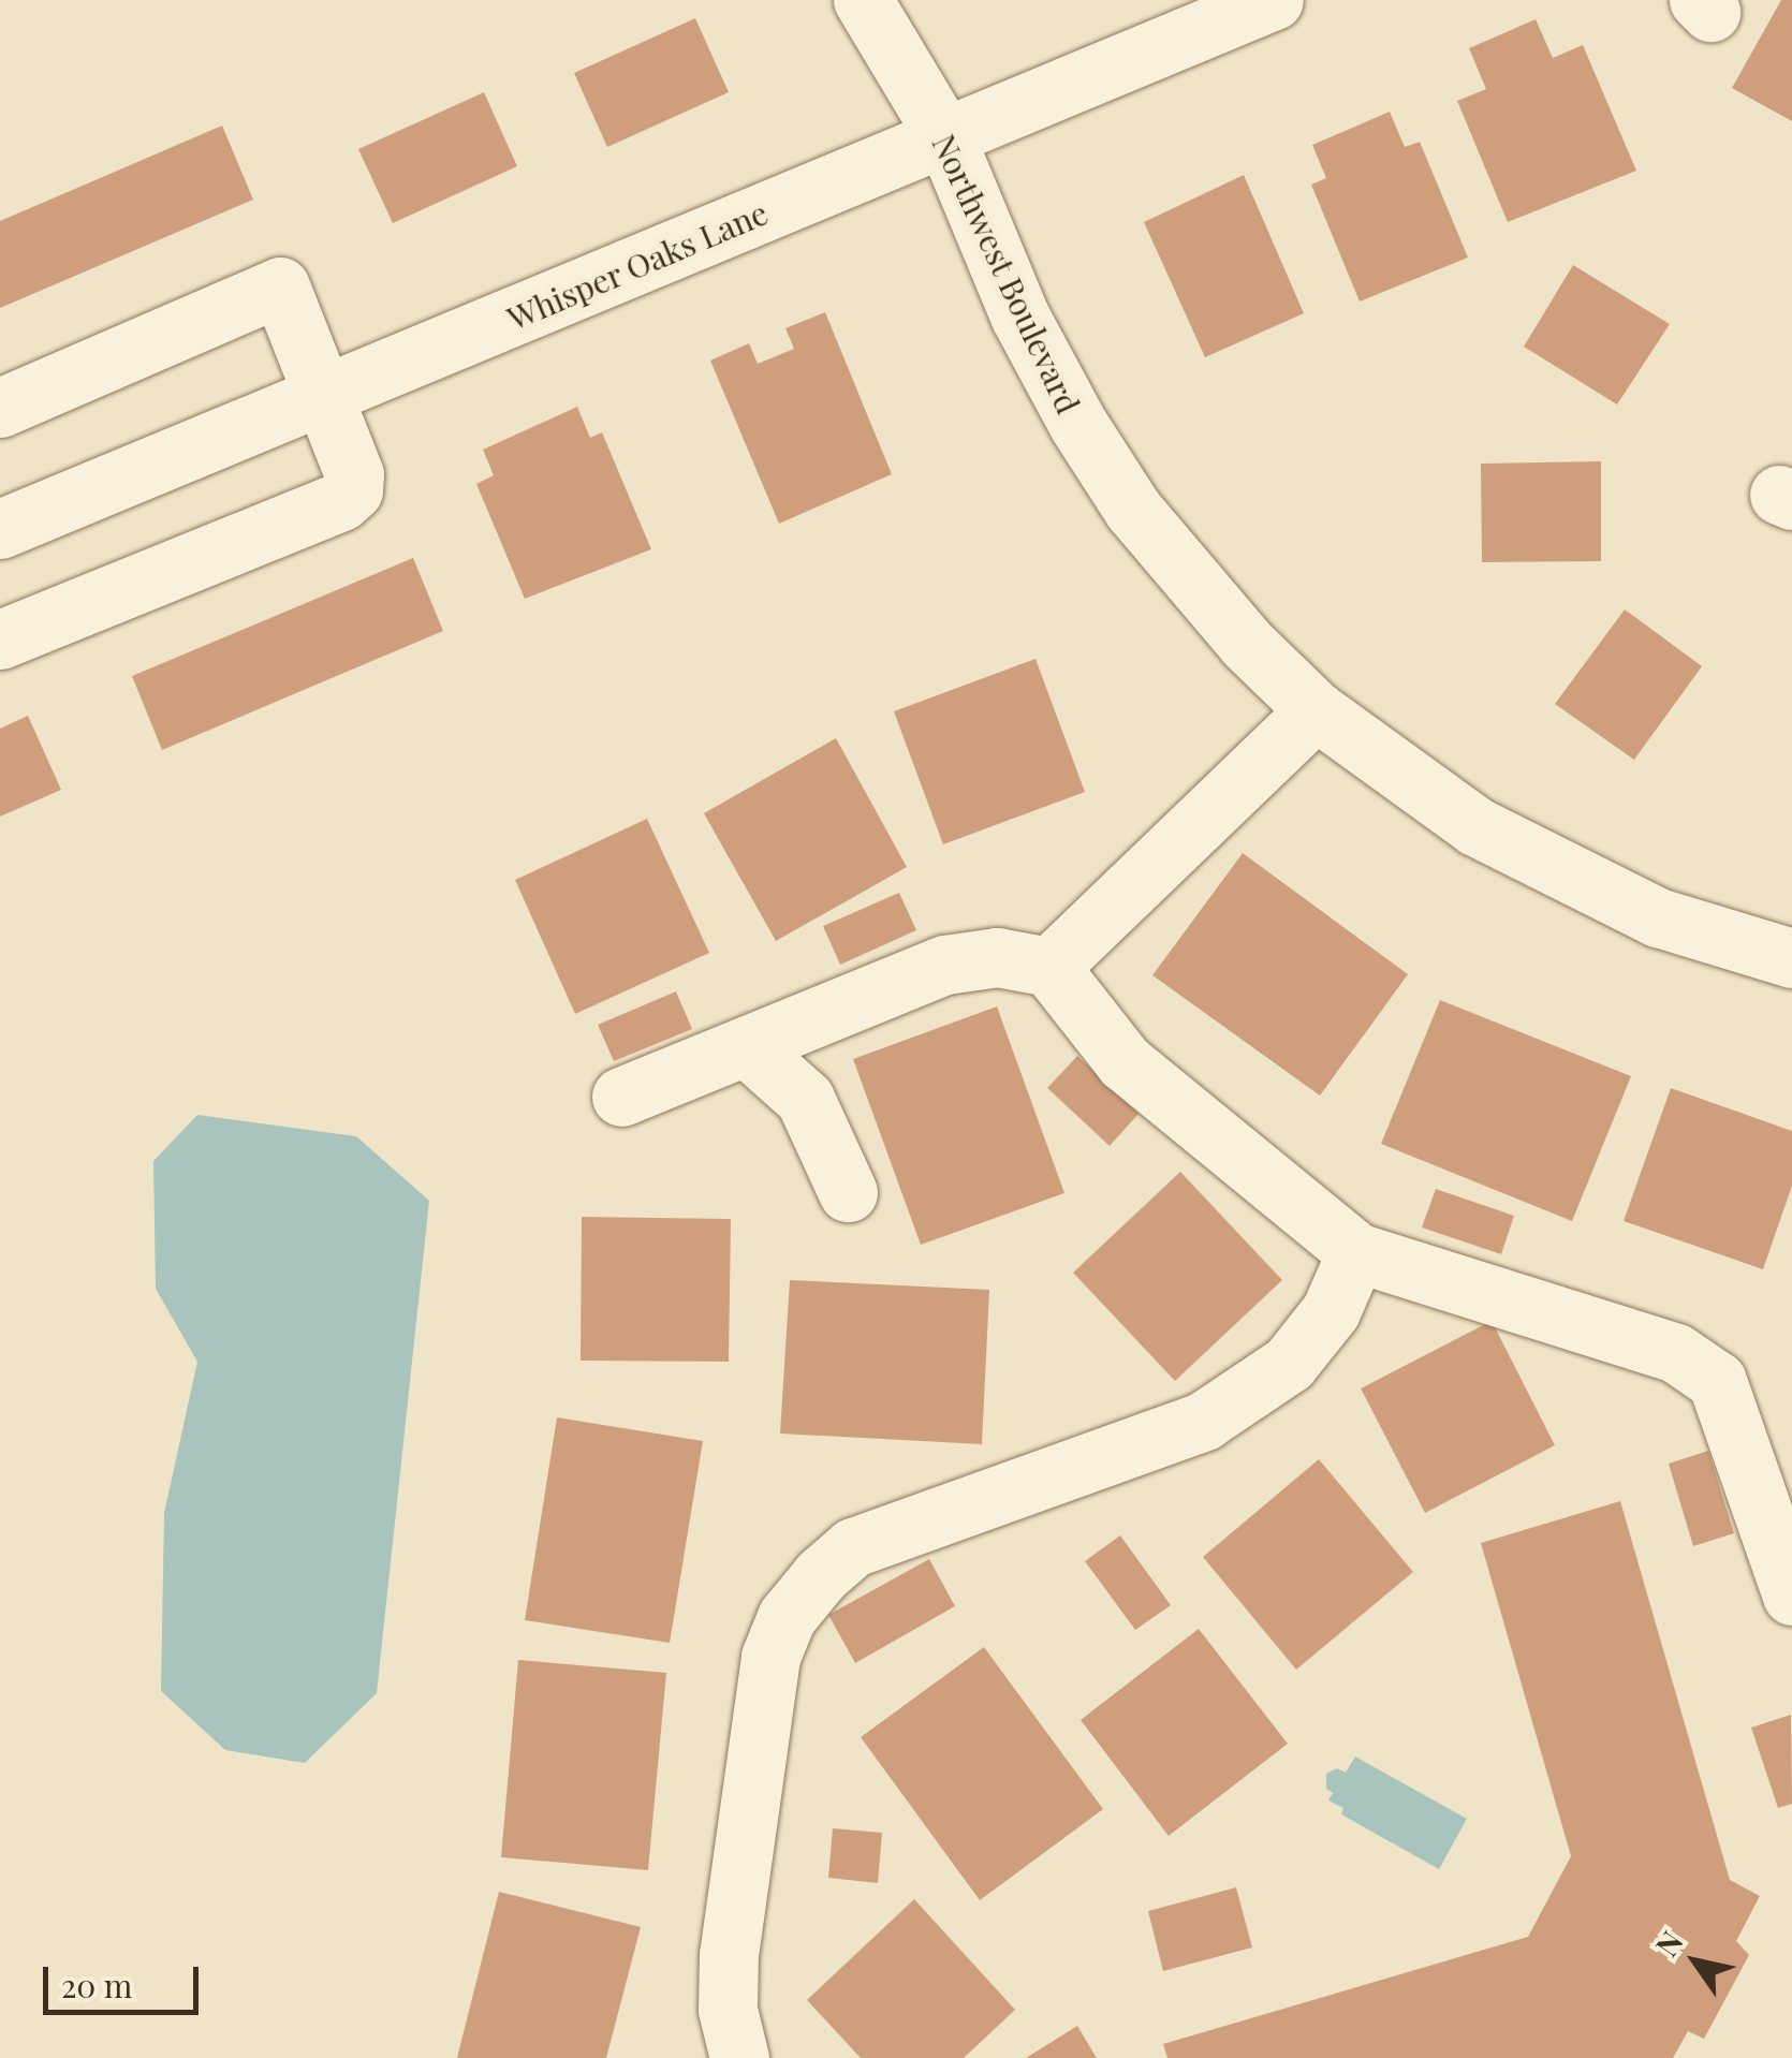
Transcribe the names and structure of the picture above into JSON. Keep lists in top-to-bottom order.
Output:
{
  "streets": {
    "street": ["Whisper Oaks Lane", "Northwest Boulevard"]
  },
  "crossings": [
    ["Whisper Oaks Lane", "Northwest Boulevard"]
  ],
  "scale_bar": "20 m",
  "north": "top left"
}
